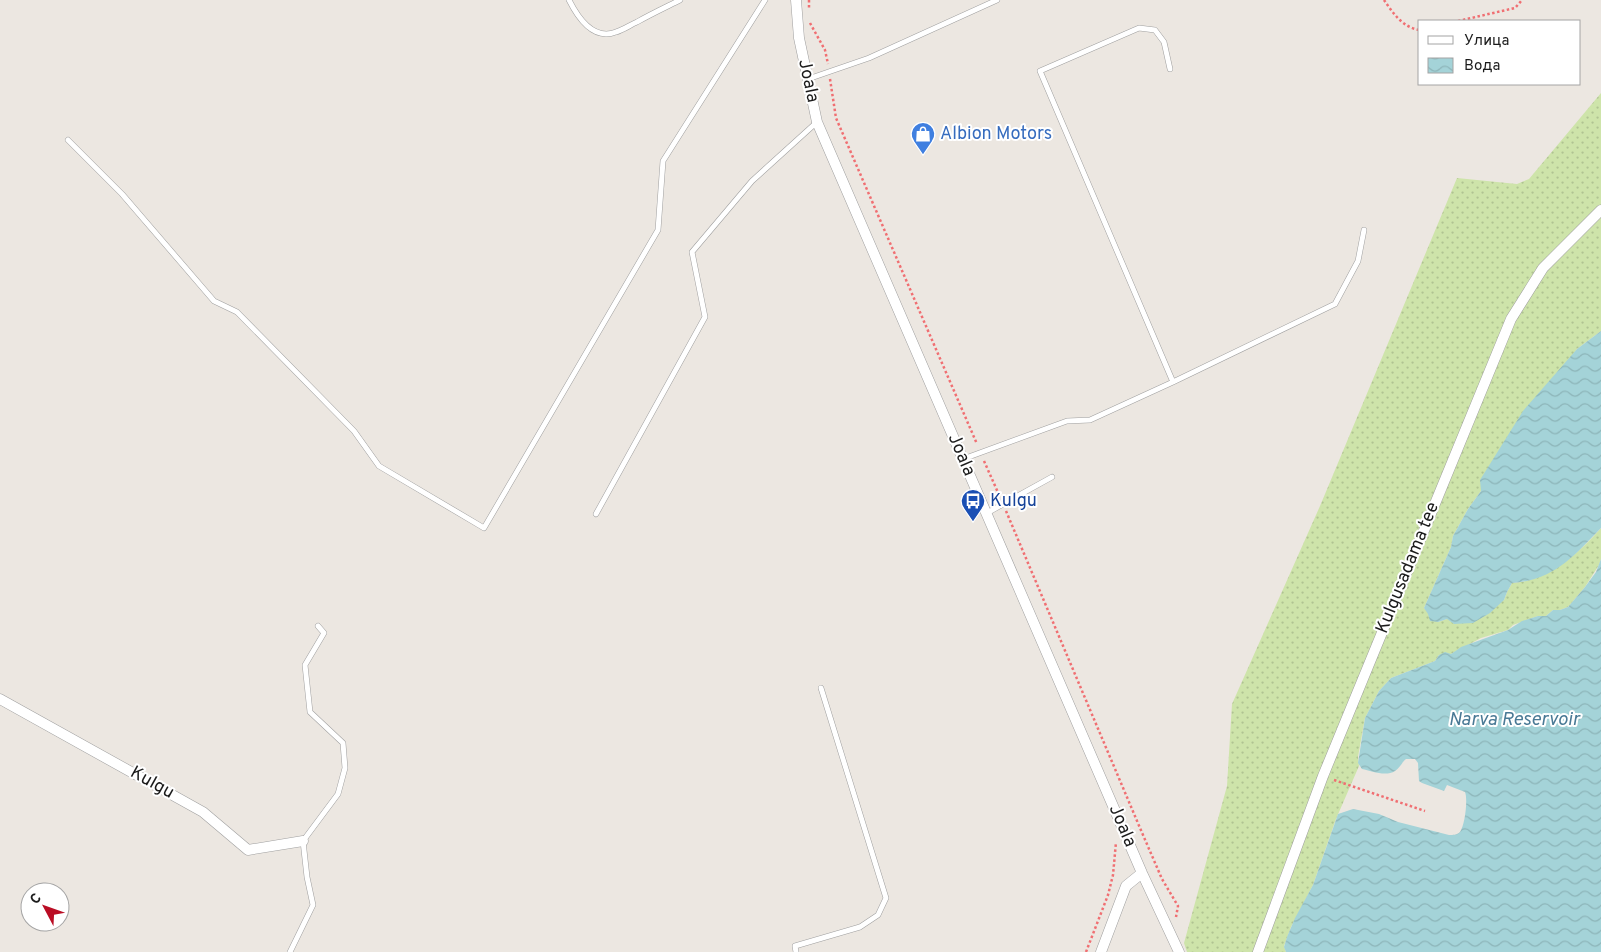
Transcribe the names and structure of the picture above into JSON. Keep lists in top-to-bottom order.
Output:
{
  "streets": {
    "street": ["Joala", "Kulgusadama tee", "Kulgu"]
  },
  "water": ["Narva Reservoir"],
  "places": {
    "shop": ["Albion Motors"],
    "bus stop": ["Kulgu"]
  },
  "legend": ["Улица", "Вода"],
  "north": "top left"
}
